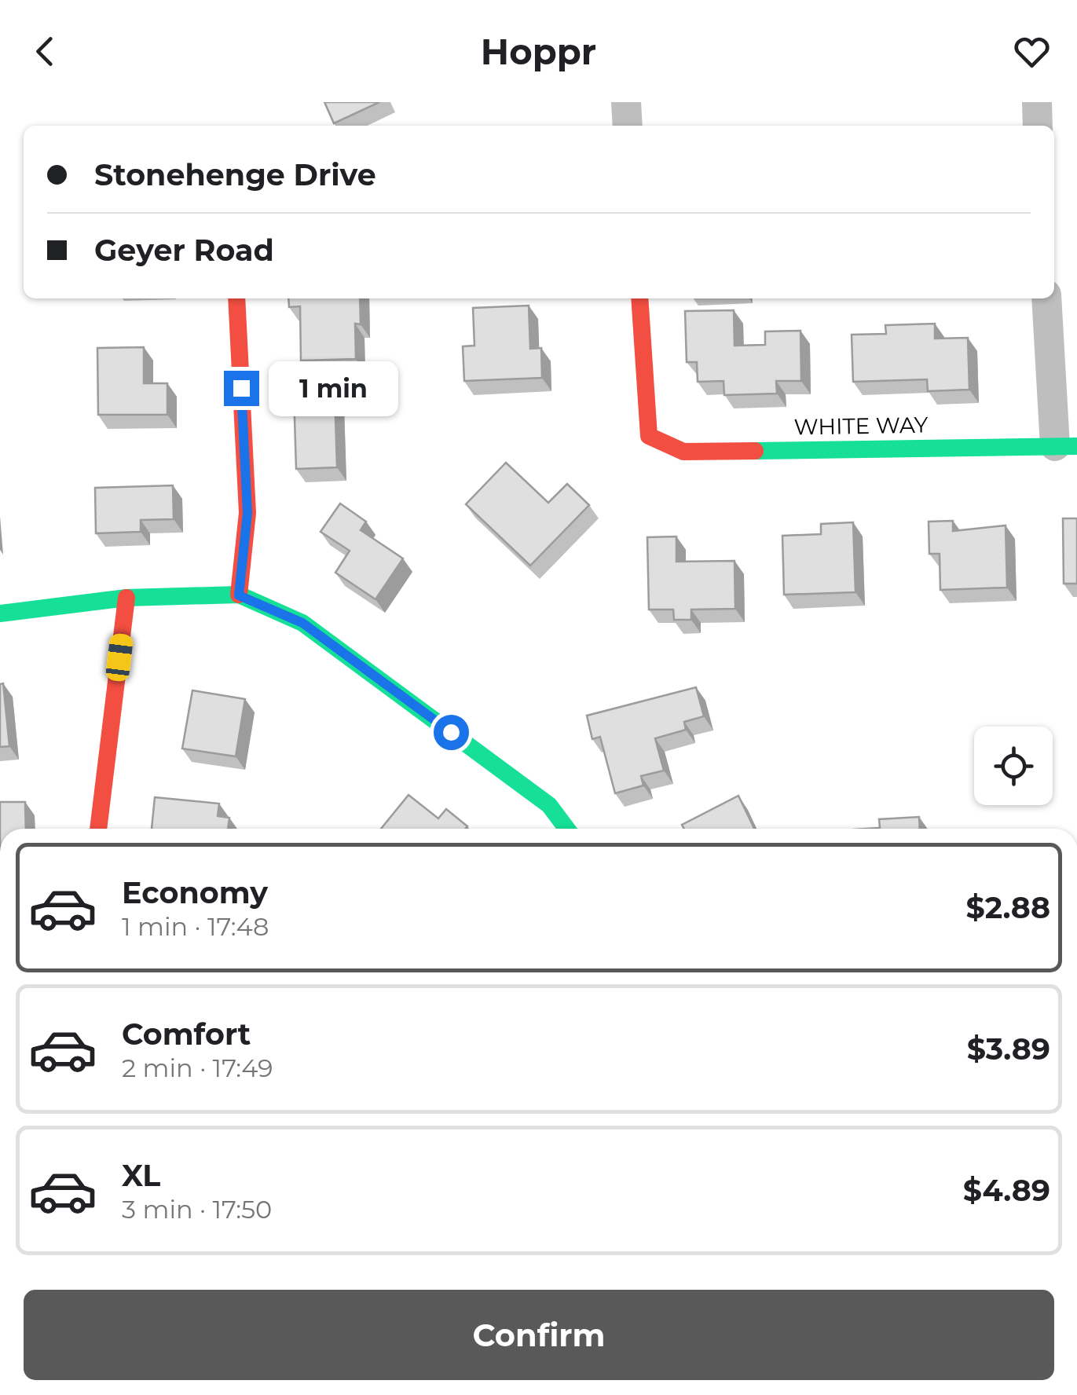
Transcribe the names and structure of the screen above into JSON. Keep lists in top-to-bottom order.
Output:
{
  "streets": {
    "street": ["WHITE WAY"]
  },
  "page": {
    "header": "Hoppr",
    "banner": ["Stonehenge Drive", "Geyer Road"],
    "bubble": "1 min",
    "list": [
      {
        "name": "Economy",
        "note": "1 min · 17:48",
        "value": "$2.88"
      },
      {
        "name": "Comfort",
        "note": "2 min · 17:49",
        "value": "$3.89"
      },
      {
        "name": "XL",
        "note": "3 min · 17:50",
        "value": "$4.89"
      }
    ],
    "buttons": "Confirm"
  }
}
